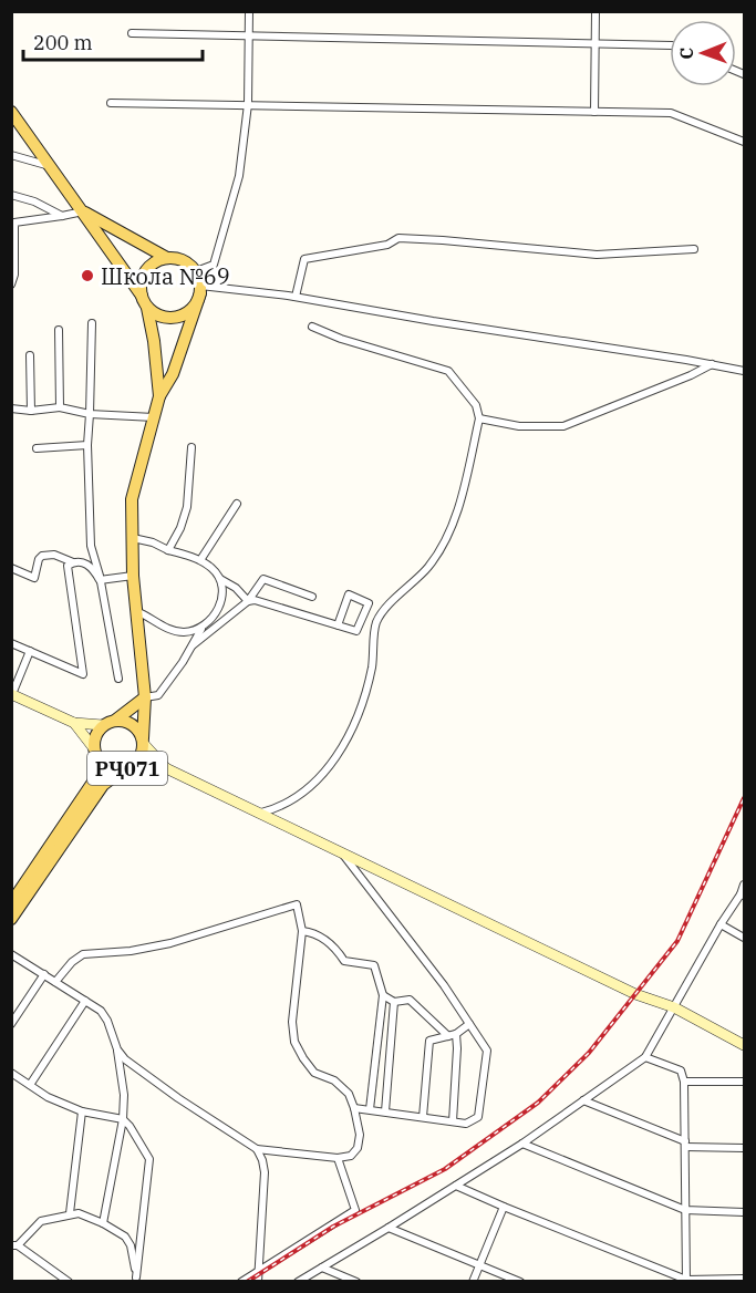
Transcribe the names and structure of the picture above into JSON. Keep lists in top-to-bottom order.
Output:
{
  "streets": {
    "main road": ["РҶ071"]
  },
  "places": ["Школа №69"],
  "scale_bar": "200 m",
  "north": "left"
}
